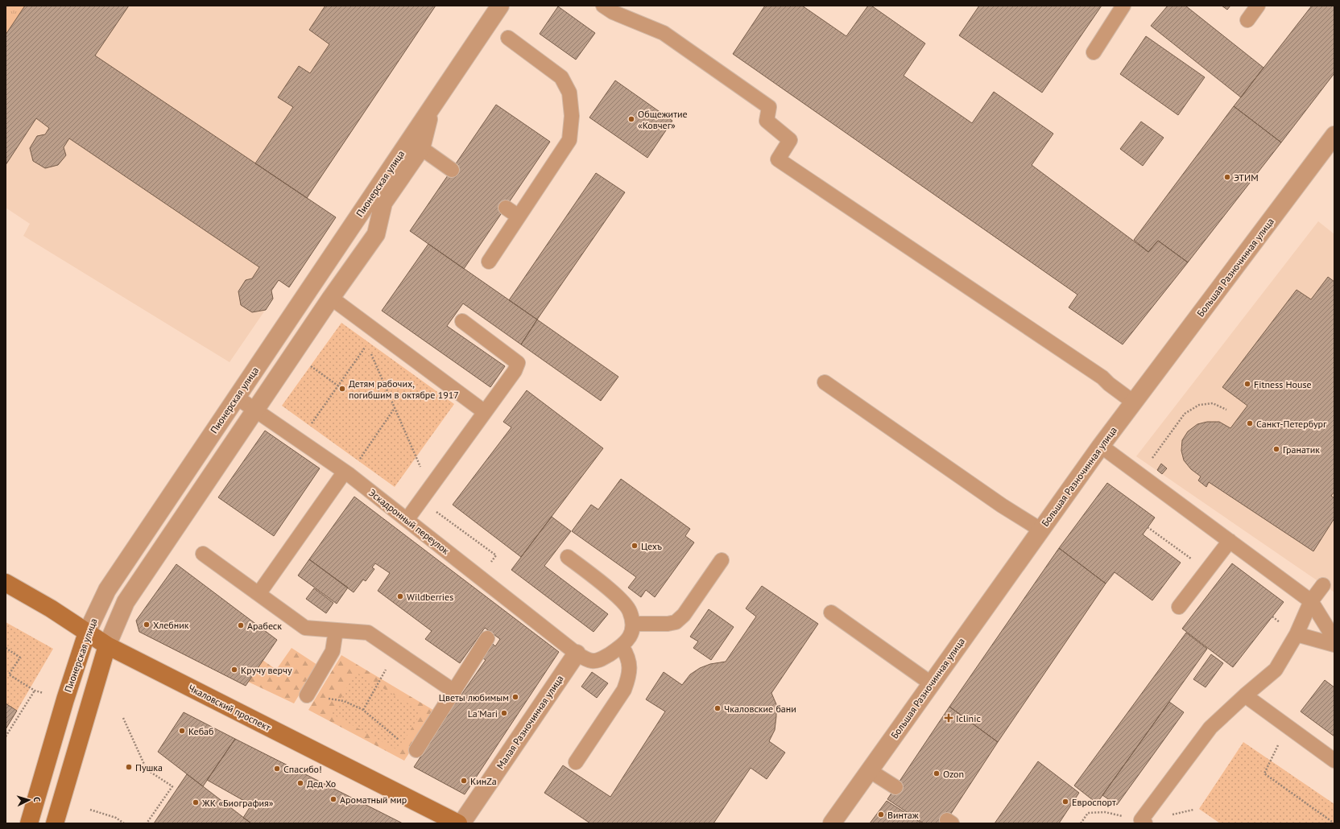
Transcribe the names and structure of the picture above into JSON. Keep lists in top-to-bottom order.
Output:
{
  "streets": {
    "street": [
      "Пионерская улица",
      "Большая Разночинная улица",
      "Чкаловский проспект",
      "Малая Разночинная улица"
    ],
    "lane": ["Эскадронный переулок"]
  },
  "crossings": [
    ["Пионерская улица", "Эскадронный переулок"],
    ["Пионерская улица", "Чкаловский проспект"],
    ["Эскадронный переулок", "Малая Разночинная улица"]
  ],
  "places": {
    "other": [
      "Общежитие «Ковчег»",
      "ЭТИМ",
      "Fitness House",
      "Детям рабочих, погибшим в октябре 1917",
      "Санкт-Петербург",
      "Гранатик",
      "Цехъ",
      "Wildberries",
      "Хлебник",
      "Арабеск",
      "Кручу верчу",
      "Цветы любимым",
      "Чкаловские бани",
      "La'Mari",
      "Кебаб",
      "Пушка",
      "Спасибо!",
      "Ozon",
      "КинZa",
      "Дед Хо",
      "Ароматный мир",
      "Евроcпорт",
      "ЖК «Биография»",
      "Винтаж"
    ],
    "health": ["Iclinic"]
  },
  "north": "right"
}
